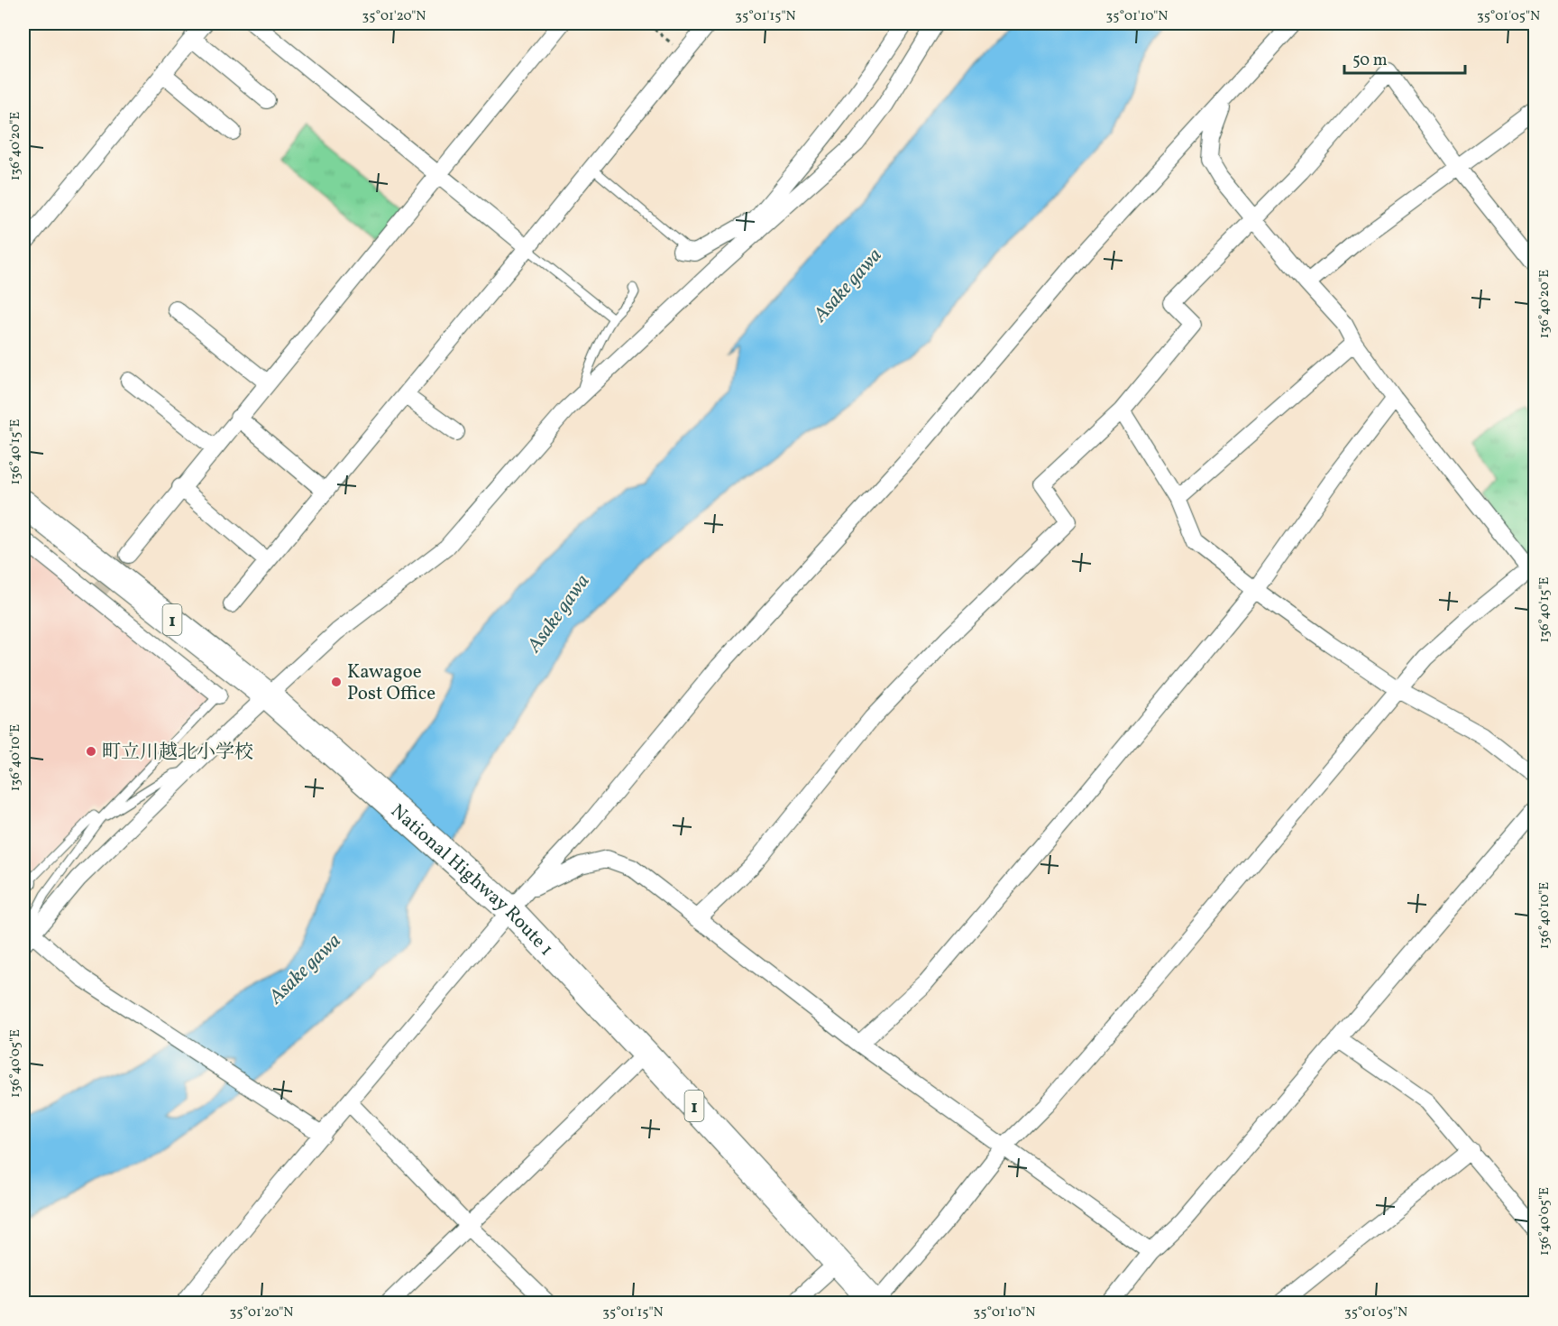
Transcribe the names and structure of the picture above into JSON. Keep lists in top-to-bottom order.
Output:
{
  "streets": {
    "highway": ["1", "National Highway Route 1"]
  },
  "water": ["Asake gawa"],
  "places": ["Kawagoe Post Office", "町立川越北小学校"],
  "scale_bar": "50 m",
  "coordinates": [
    "35°01'20\"N",
    "35°01'15\"N",
    "35°01'10\"N",
    "35°01'05\"N",
    "136°40'20\"E",
    "136°40'15\"E",
    "136°40'10\"E",
    "136°40'05\"E"
  ]
}
